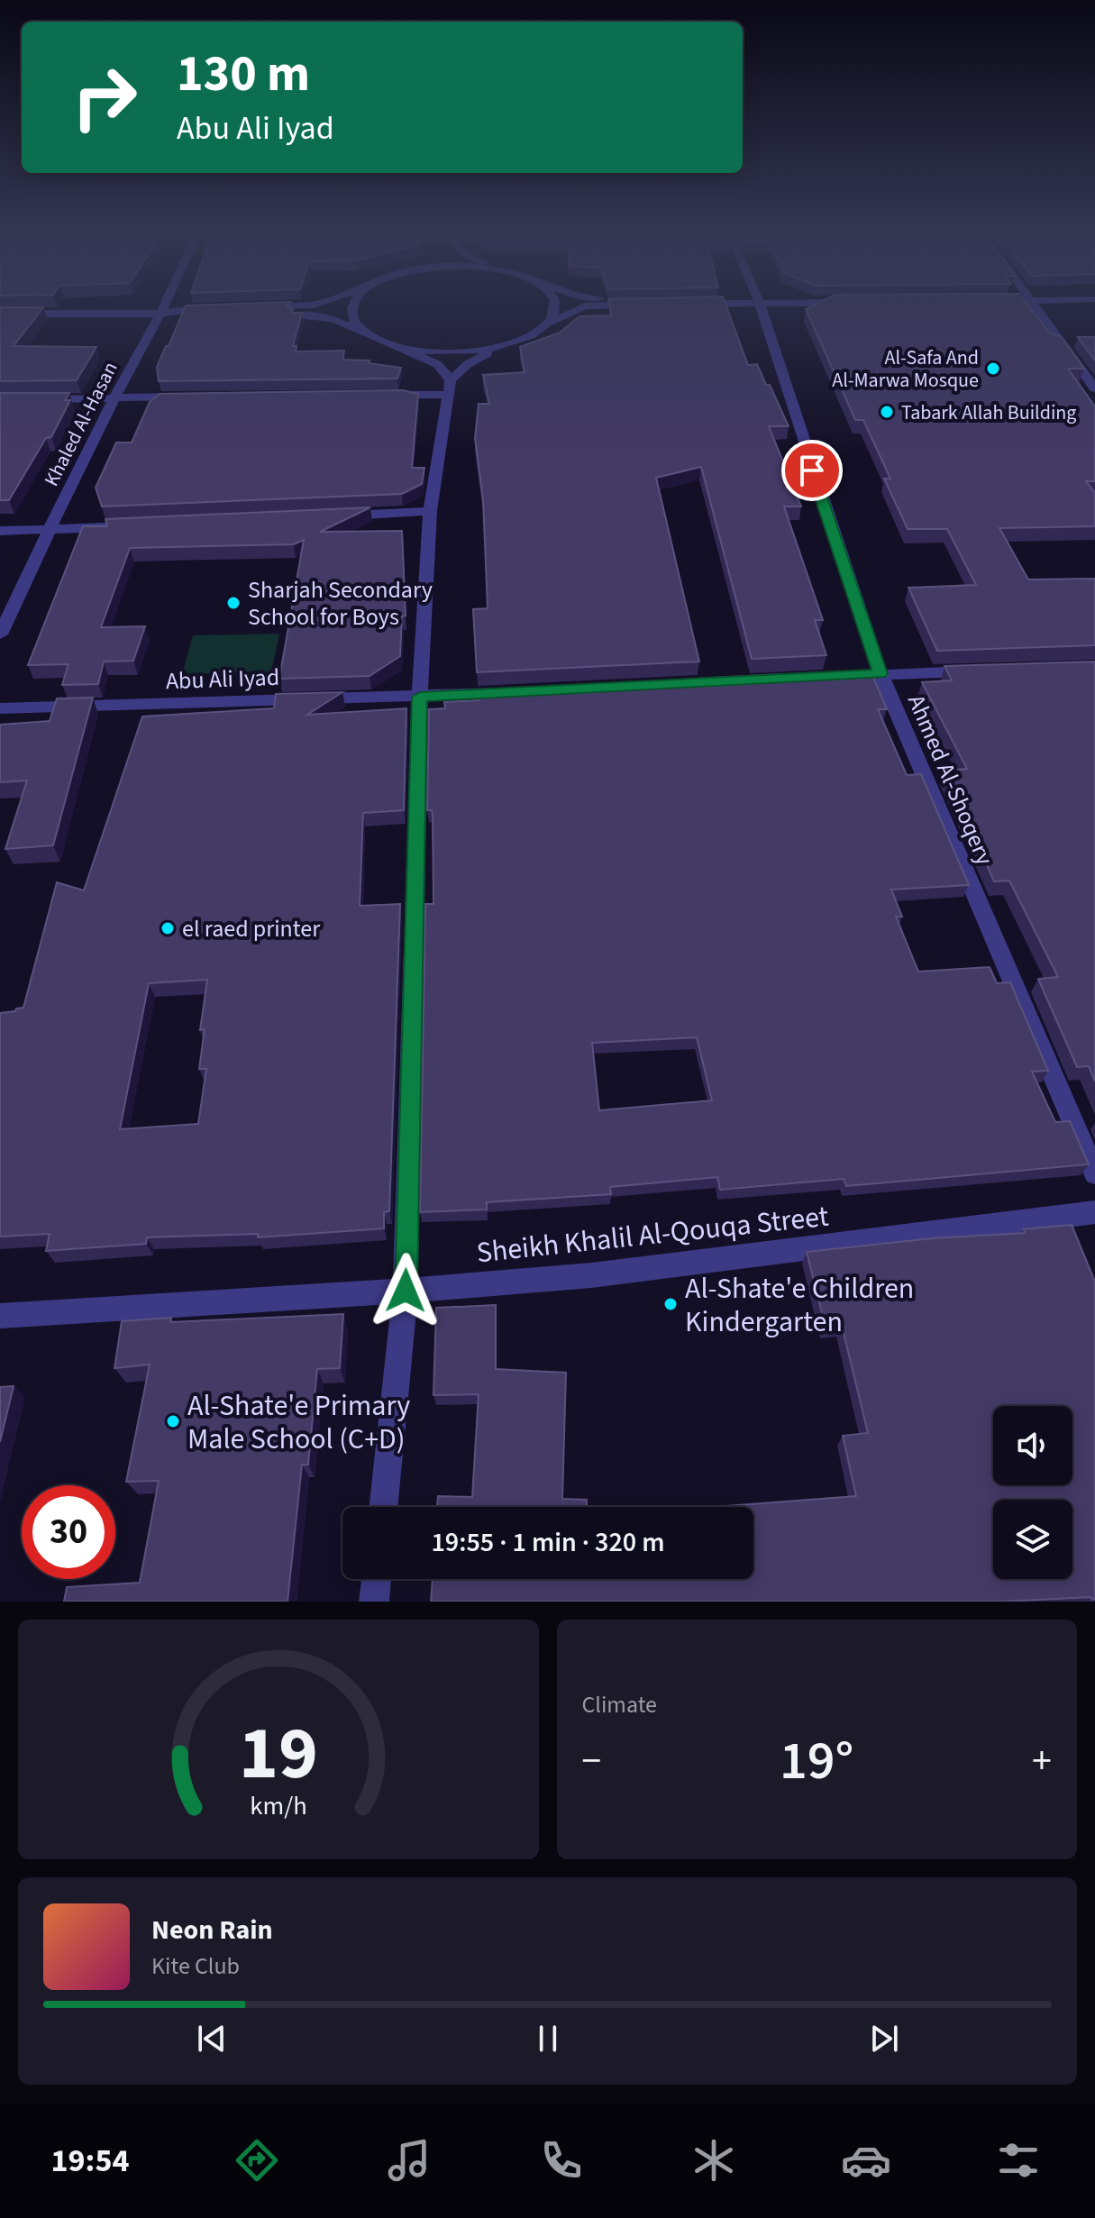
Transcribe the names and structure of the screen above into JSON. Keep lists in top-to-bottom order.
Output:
{
  "streets": {
    "street": [
      "Khaled Al-Hasan",
      "Abu Ali Iyad",
      "Ahmed Al-Shoqery",
      "Sheikh Khalil Al-Qouqa Street"
    ]
  },
  "places": [
    "Al-Safa And Al-Marwa Mosque",
    "Tabark Allah Building",
    "Sharjah Secondary School for Boys",
    "el raed printer",
    "Al-Shate'e Children Kindergarten",
    "Al-Shate'e Primary Male School (C+D)"
  ],
  "page": {
    "turn": ["130 m", "Abu Ali Iyad"],
    "limit": "30",
    "trip": "19:55 · 1 min · 320 m",
    "tile": "Climate",
    "heat": ["−", "19°", "+"],
    "song": ["Neon Rain", "Kite Club"],
    "tabs": "19:54",
    "gauge": ["19", "km/h"]
  }
}
